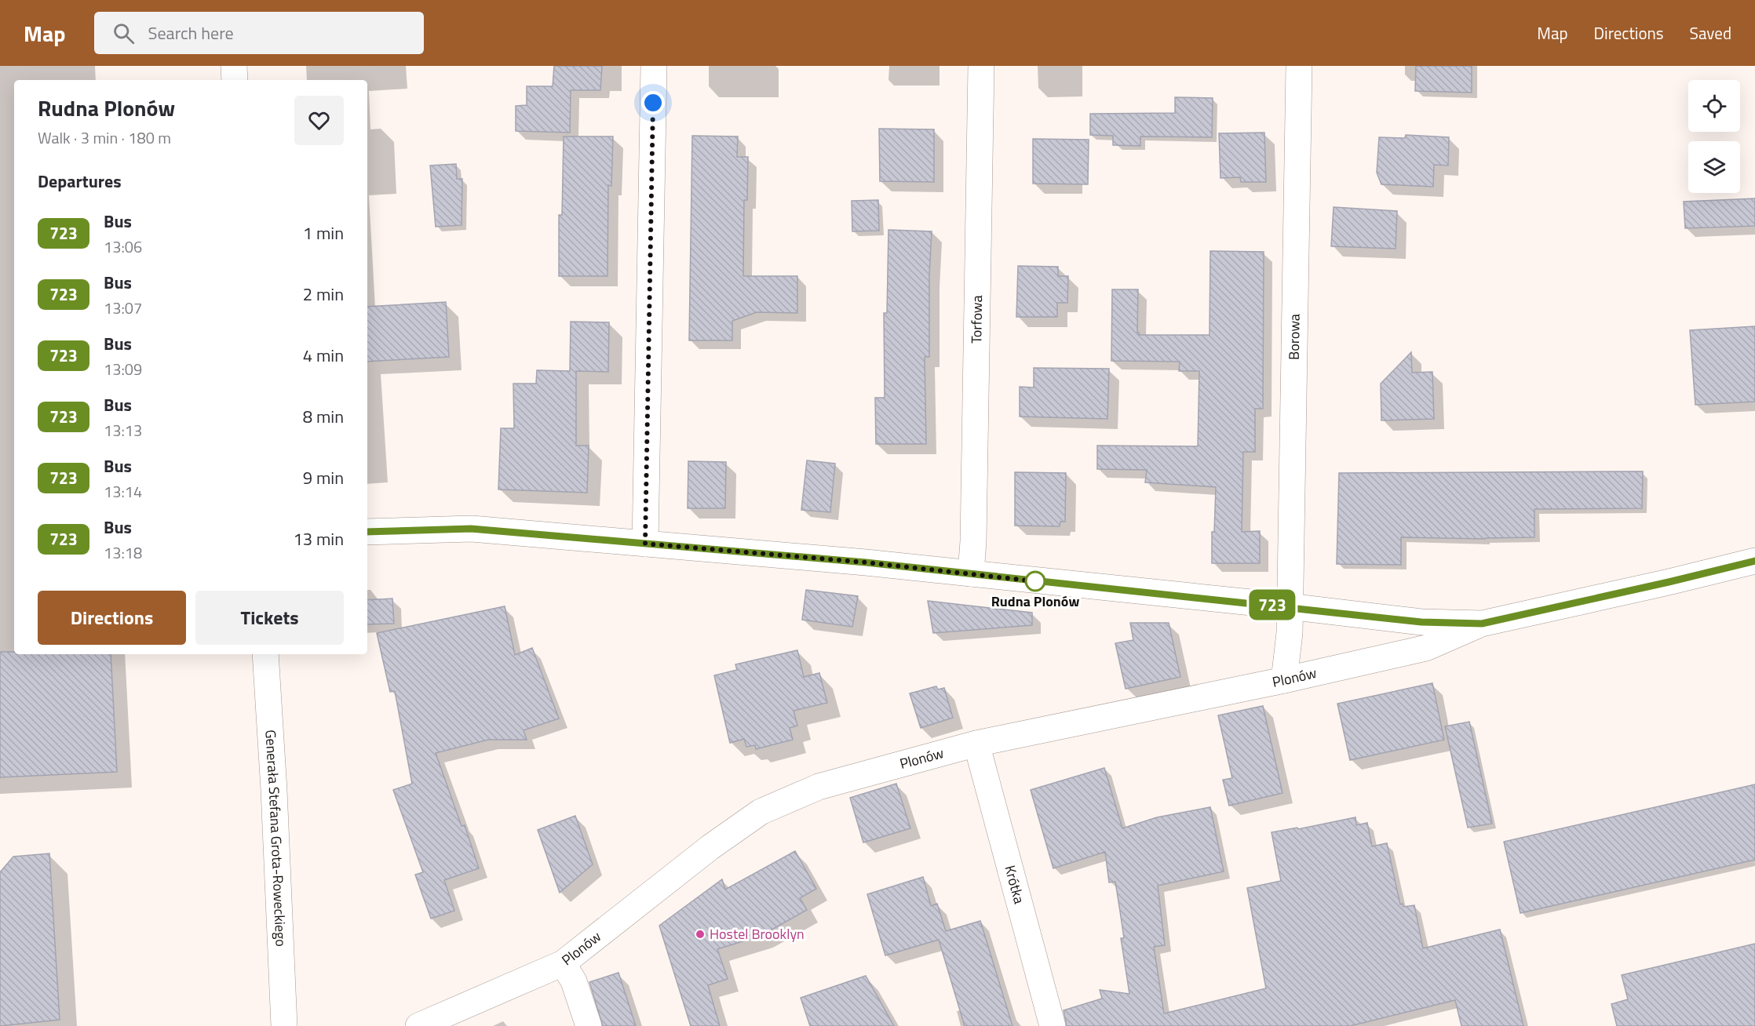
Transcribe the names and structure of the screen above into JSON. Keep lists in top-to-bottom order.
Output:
{
  "streets": {
    "street": [
      "Torfowa",
      "Borowa",
      "Plonów",
      "Generała Stefana Grota-Roweckiego",
      "Krótka"
    ]
  },
  "crossings": [
    ["Torfowa", "Plonów"],
    ["Borowa", "Plonów"],
    ["Plonów", "Krótka"]
  ],
  "places": ["Rudna Plonów", "Hostel Brooklyn"],
  "lines": ["bus line 723"],
  "page": {
    "header": "Map",
    "search": "Search here",
    "nav": ["Map", "Directions", "Saved"],
    "on_map": "723",
    "heading": [
      ["Rudna Plonów", "Walk · 3 min · 180 m"],
      "Departures"
    ],
    "list": [
      {
        "mark": "723",
        "name": "Bus",
        "note": "13:06",
        "value": "1 min"
      },
      {
        "mark": "723",
        "name": "Bus",
        "note": "13:07",
        "value": "2 min"
      },
      {
        "mark": "723",
        "name": "Bus",
        "note": "13:09",
        "value": "4 min"
      },
      {
        "mark": "723",
        "name": "Bus",
        "note": "13:13",
        "value": "8 min"
      },
      {
        "mark": "723",
        "name": "Bus",
        "note": "13:14",
        "value": "9 min"
      },
      {
        "mark": "723",
        "name": "Bus",
        "note": "13:18",
        "value": "13 min"
      }
    ],
    "buttons": ["Directions", "Tickets"]
  }
}
